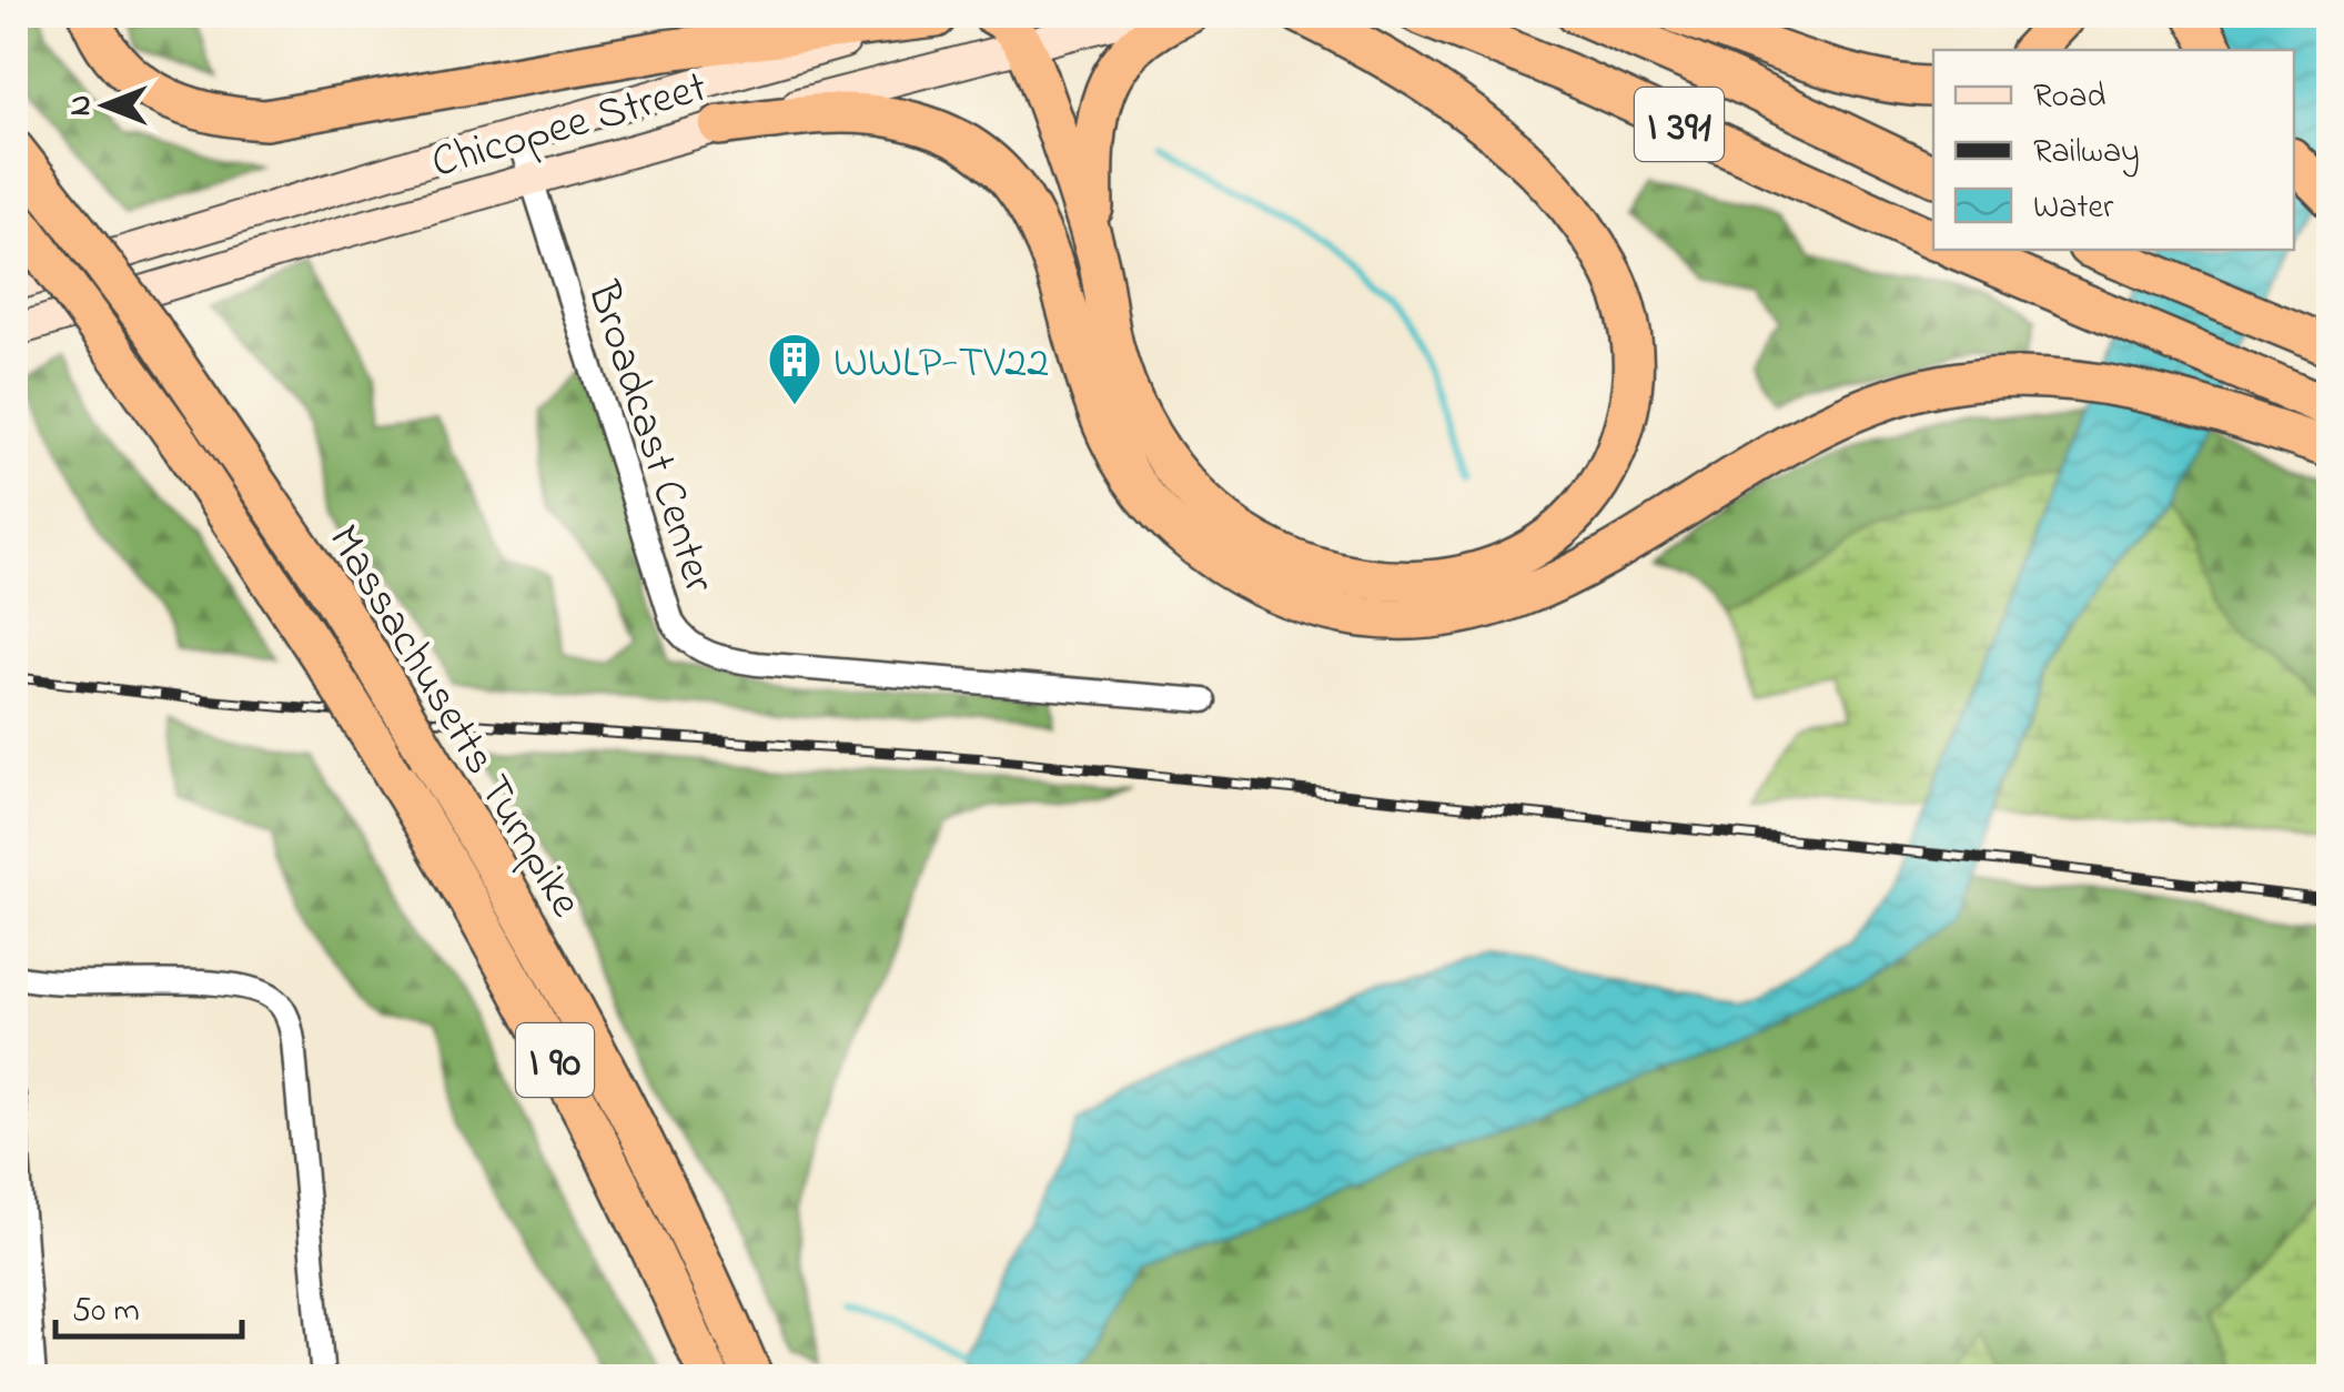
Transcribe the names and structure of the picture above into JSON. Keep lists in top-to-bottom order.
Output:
{
  "streets": {
    "highway": ["I 391", "Massachusetts Turnpike", "I 90"],
    "main road": ["Chicopee Street"],
    "street": ["Broadcast Center"]
  },
  "crossings": [
    ["Chicopee Street", "Broadcast Center"]
  ],
  "places": {
    "building": ["WWLP-TV22"]
  },
  "legend": ["Road", "Railway", "Water"],
  "scale_bar": "50 m",
  "north": "left"
}
